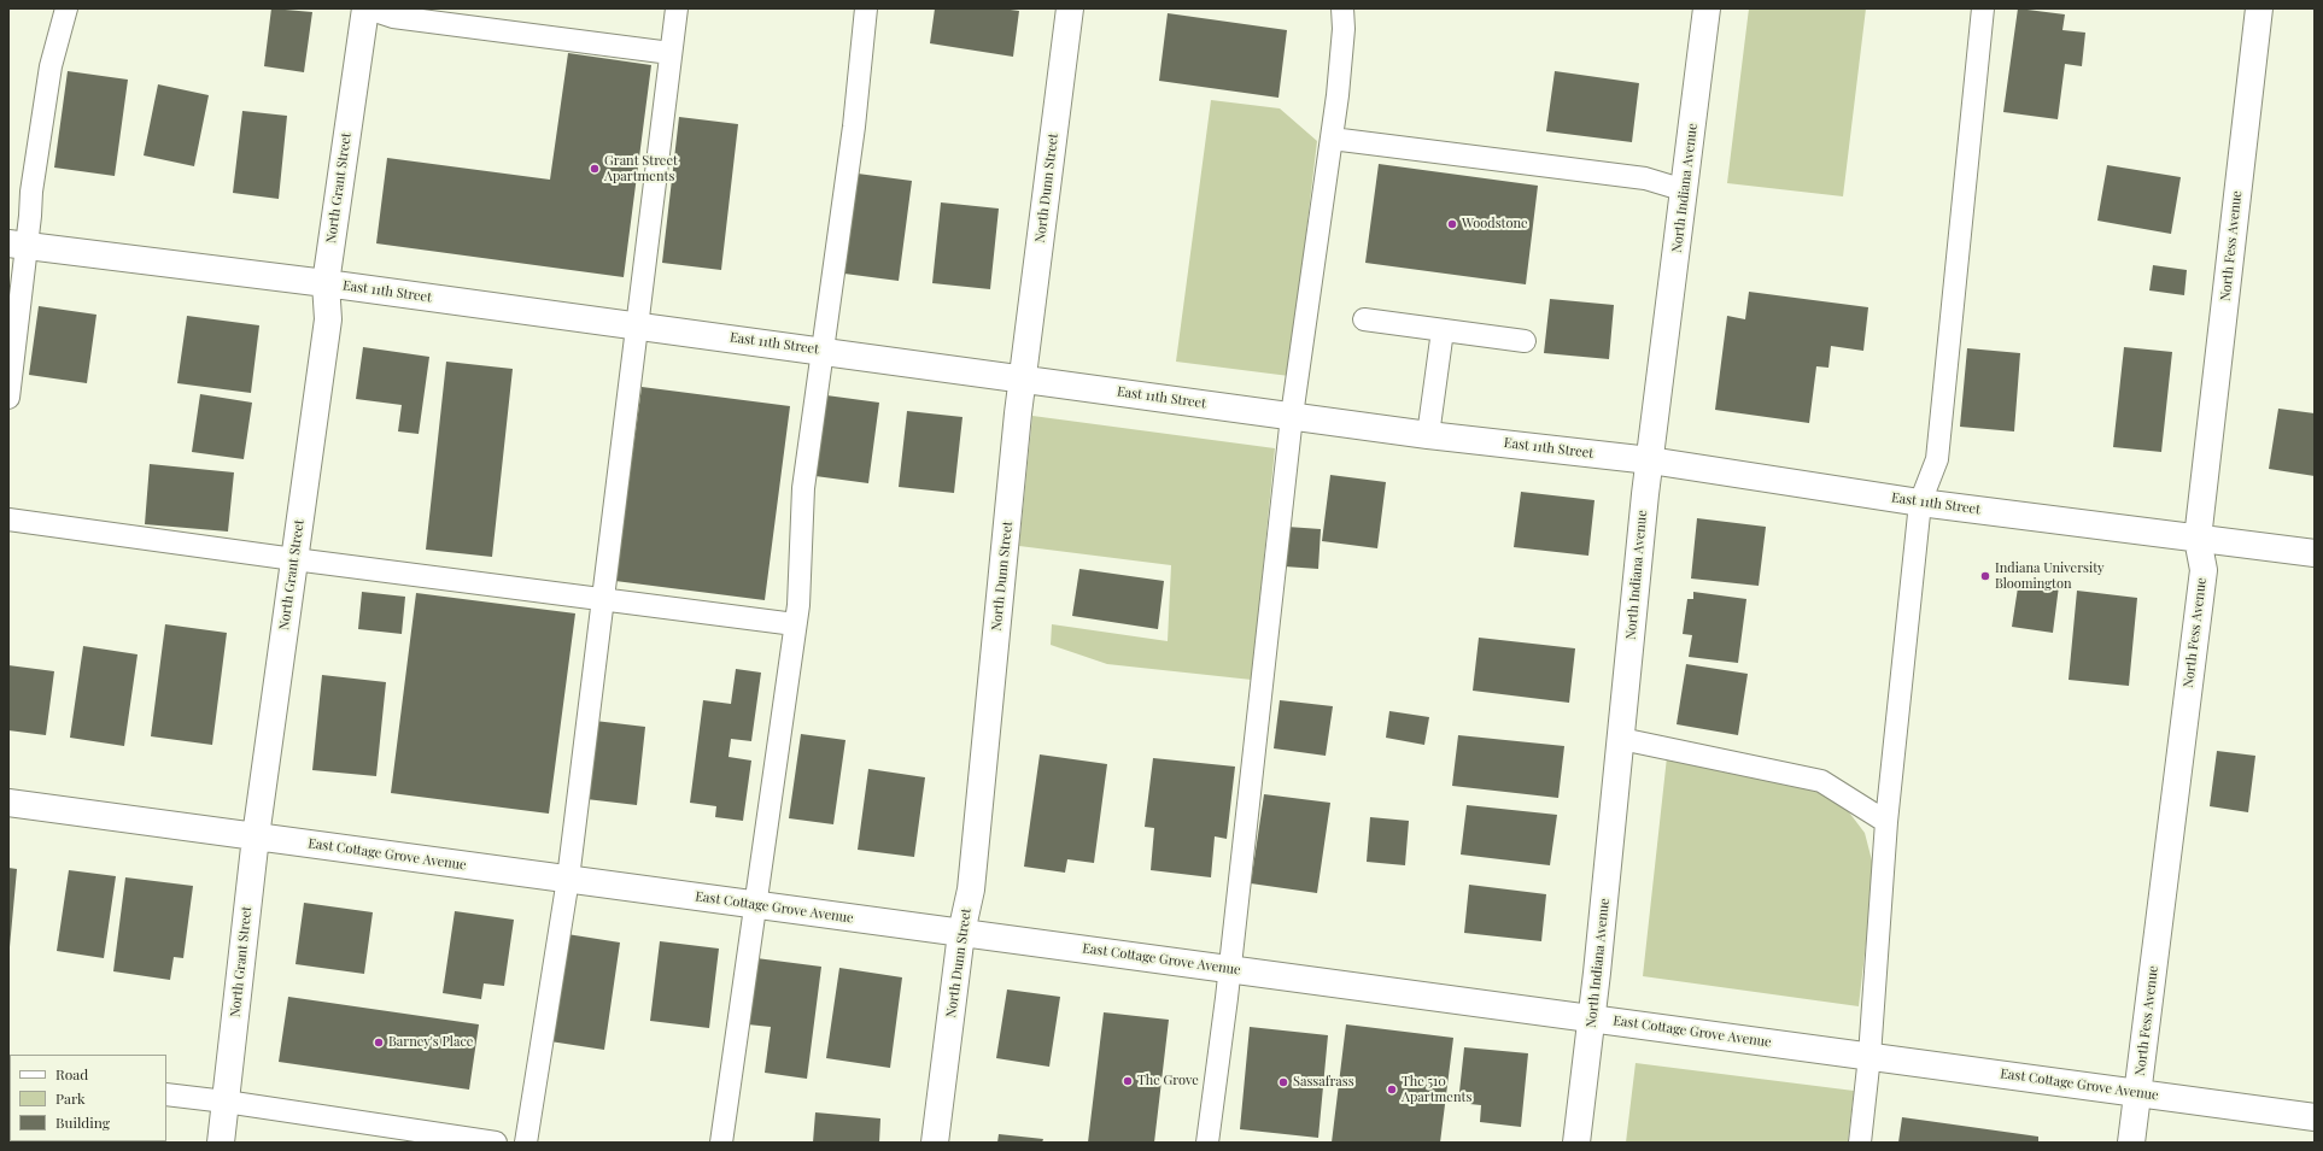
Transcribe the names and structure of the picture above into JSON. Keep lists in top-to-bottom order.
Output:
{
  "streets": {
    "street": [
      "North Grant Street",
      "North Dunn Street",
      "North Indiana Avenue",
      "North Fess Avenue",
      "East 11th Street",
      "East Cottage Grove Avenue"
    ]
  },
  "crossings": [
    ["North Grant Street", "East 11th Street"],
    ["North Grant Street", "East Cottage Grove Avenue"],
    ["North Dunn Street", "East 11th Street"],
    ["North Dunn Street", "East Cottage Grove Avenue"],
    ["North Indiana Avenue", "East 11th Street"],
    ["North Indiana Avenue", "East Cottage Grove Avenue"],
    ["North Fess Avenue", "East 11th Street"],
    ["North Fess Avenue", "East Cottage Grove Avenue"]
  ],
  "places": [
    "Grant Street Apartments",
    "Woodstone",
    "Indiana University Bloomington",
    "Barney's Place",
    "The Grove",
    "Sassafrass",
    "The 510 Apartments"
  ],
  "legend": ["Road", "Park", "Building"]
}
